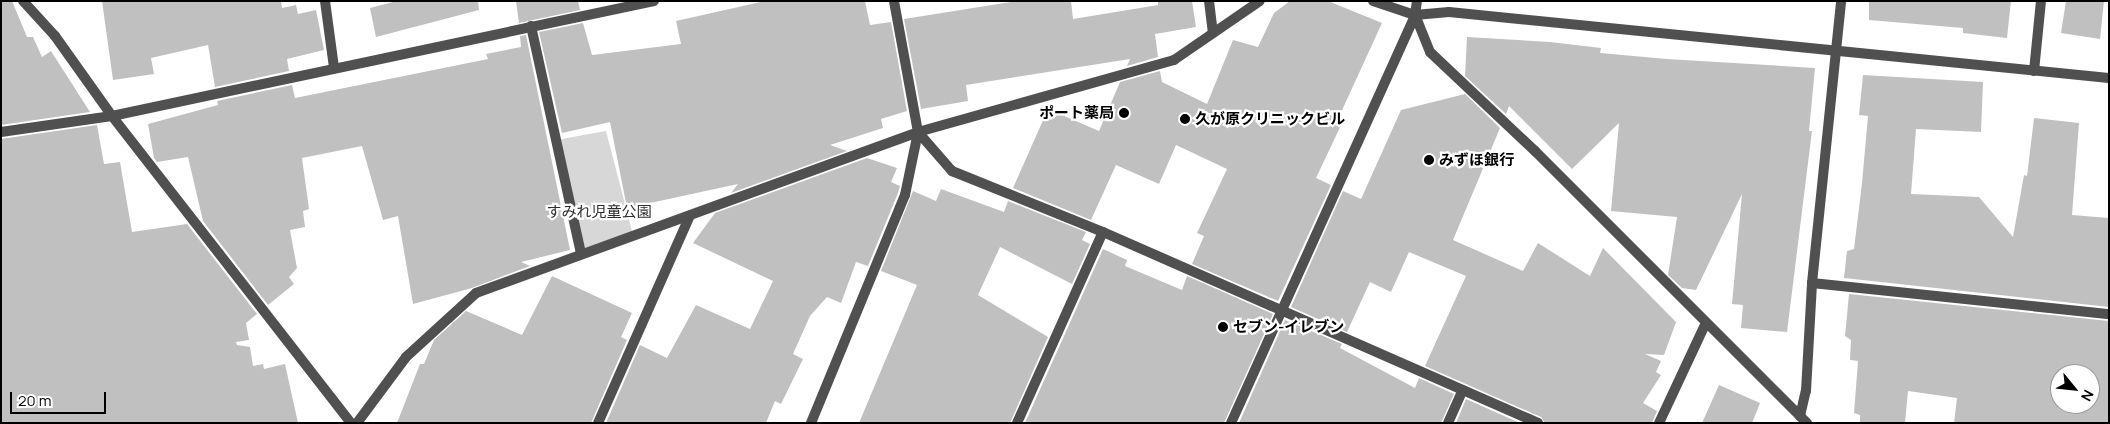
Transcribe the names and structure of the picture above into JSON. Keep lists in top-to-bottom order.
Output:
{
  "parks": ["すみれ児童公園"],
  "places": [
    "ポート薬局",
    "久が原クリニックビル",
    "みずほ銀行",
    "セブン-イレブン"
  ],
  "scale_bar": "20 m",
  "north": "bottom right"
}
